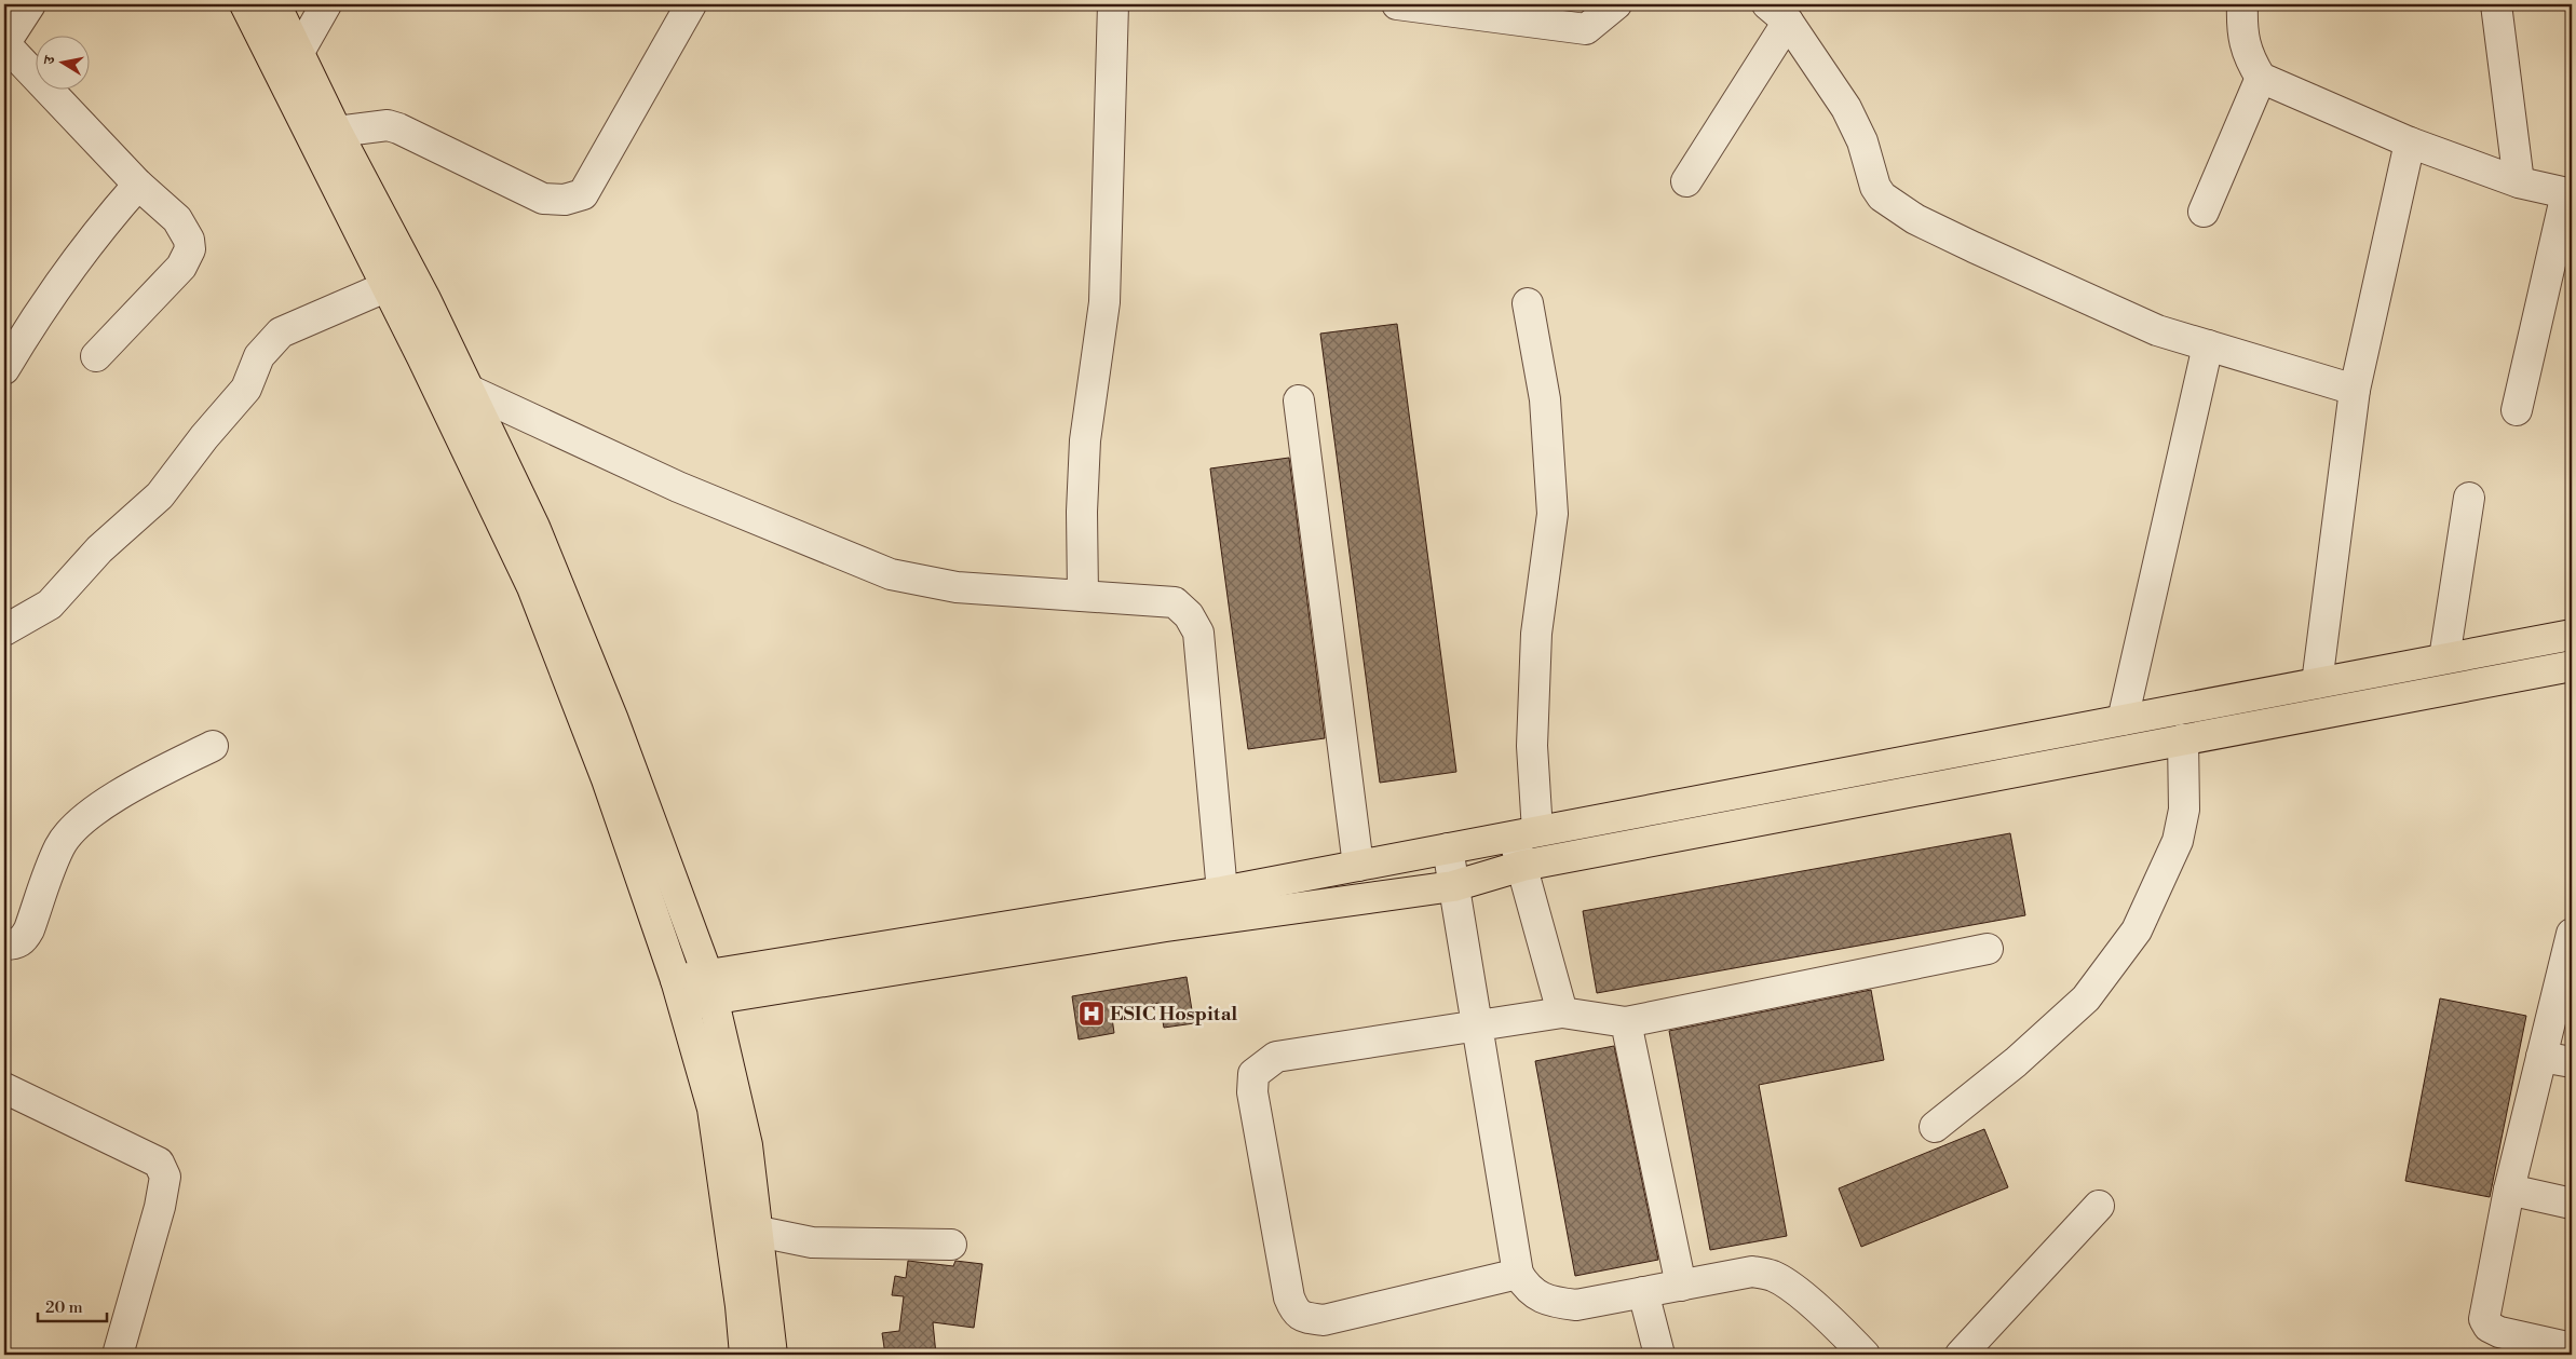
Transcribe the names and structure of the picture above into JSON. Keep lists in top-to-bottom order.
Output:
{
  "places": {
    "hospital": ["ESIC Hospital"]
  },
  "scale_bar": "20 m",
  "north": "left"
}
